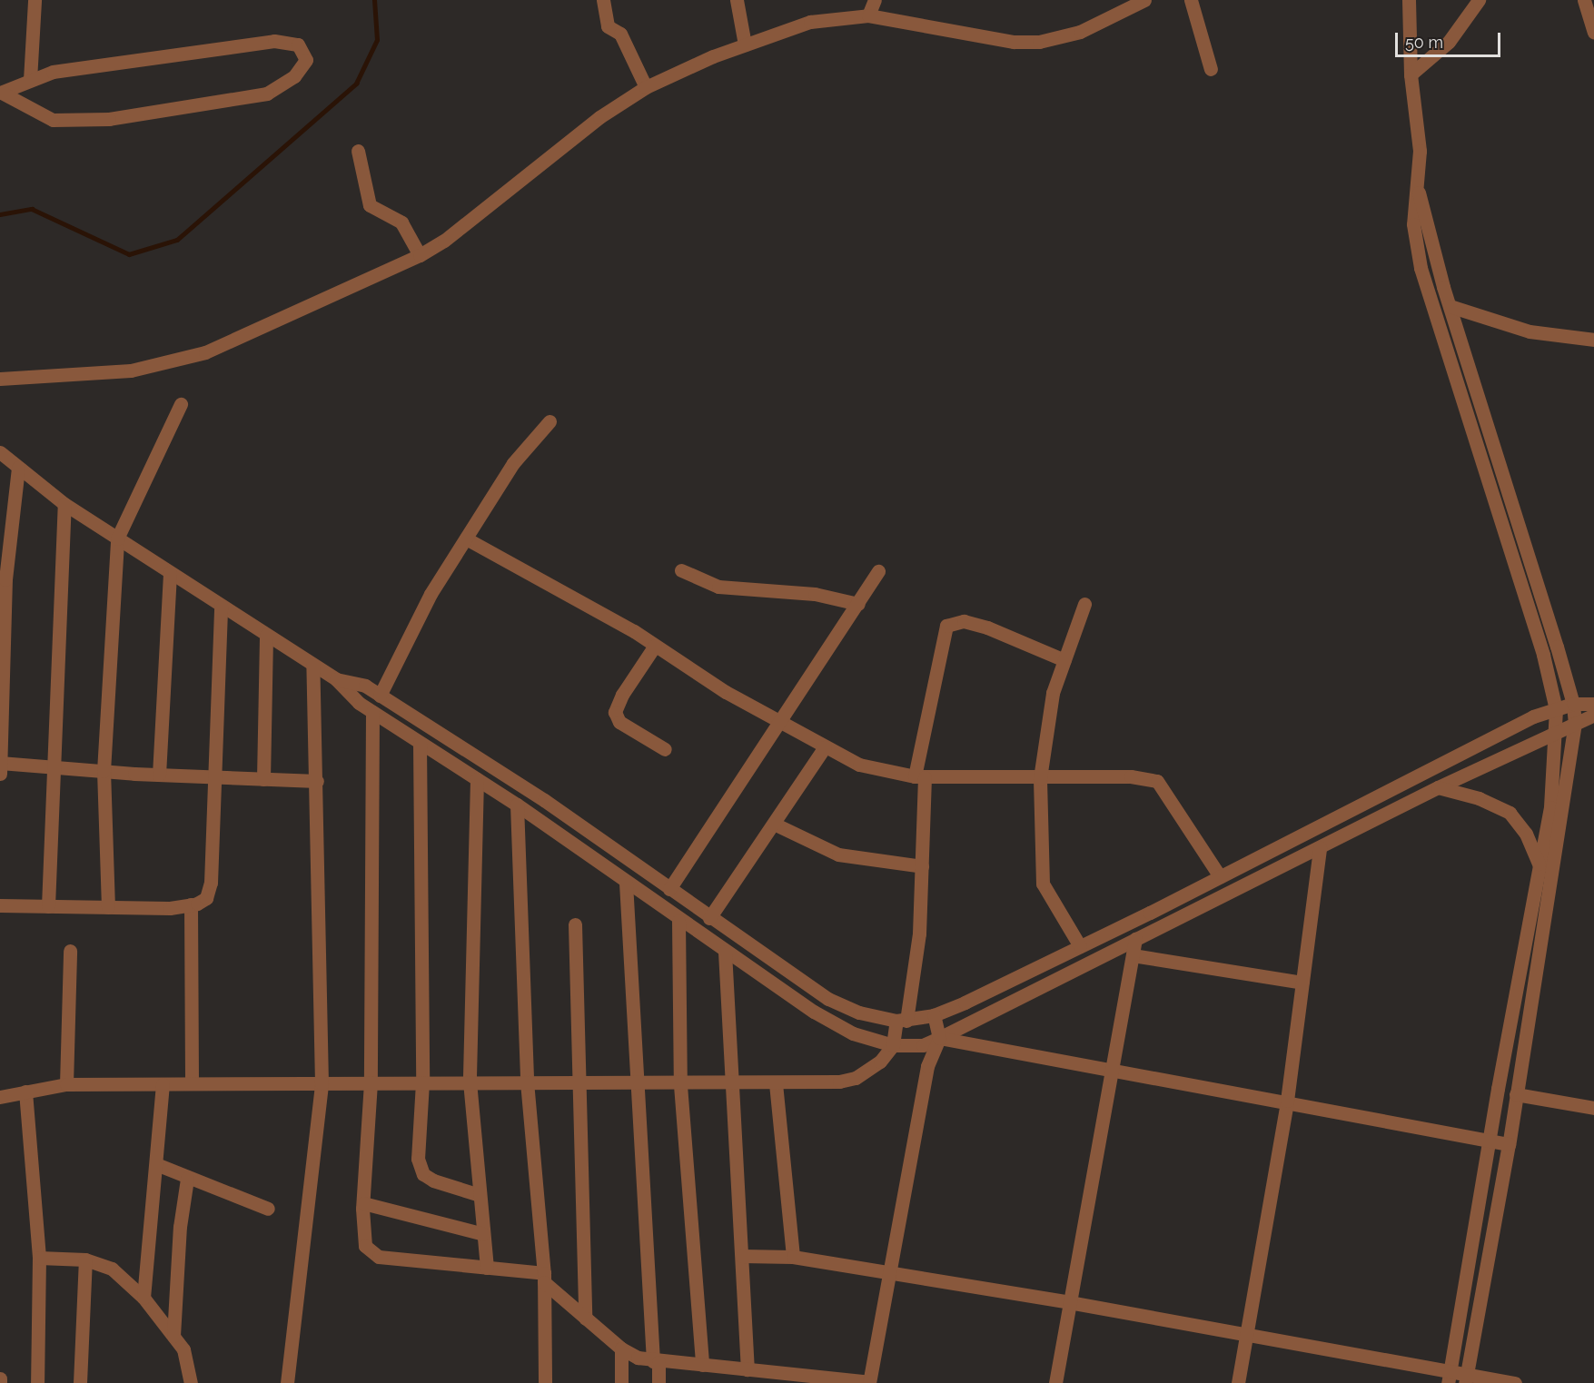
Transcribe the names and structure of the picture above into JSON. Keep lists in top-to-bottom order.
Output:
{
  "scale_bar": "50 m"
}
